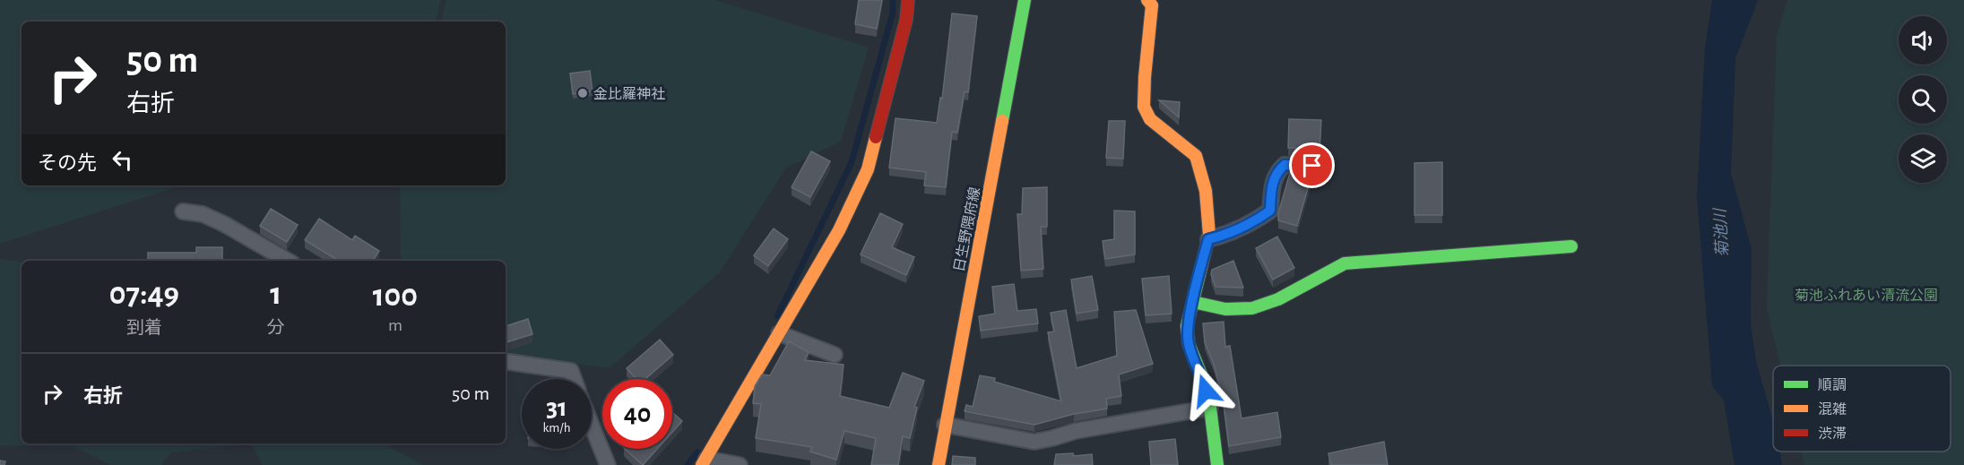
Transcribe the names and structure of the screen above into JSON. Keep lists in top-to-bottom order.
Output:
{
  "streets": {
    "street": ["日生野隈府線"]
  },
  "water": ["菊池川"],
  "parks": ["菊池ふれあい清流公園"],
  "places": ["金比羅神社"],
  "legend": ["順調", "混雑", "渋滞"],
  "page": {
    "turn": ["50 m", "右折"],
    "then": "その先",
    "eta": [
      "07:49",
      "到着",
      "1",
      "分",
      "100",
      "m"
    ],
    "list": [
      {
        "name": "右折",
        "value": "50 m"
      }
    ],
    "speed": "31 km/h",
    "limit": "40"
  }
}
